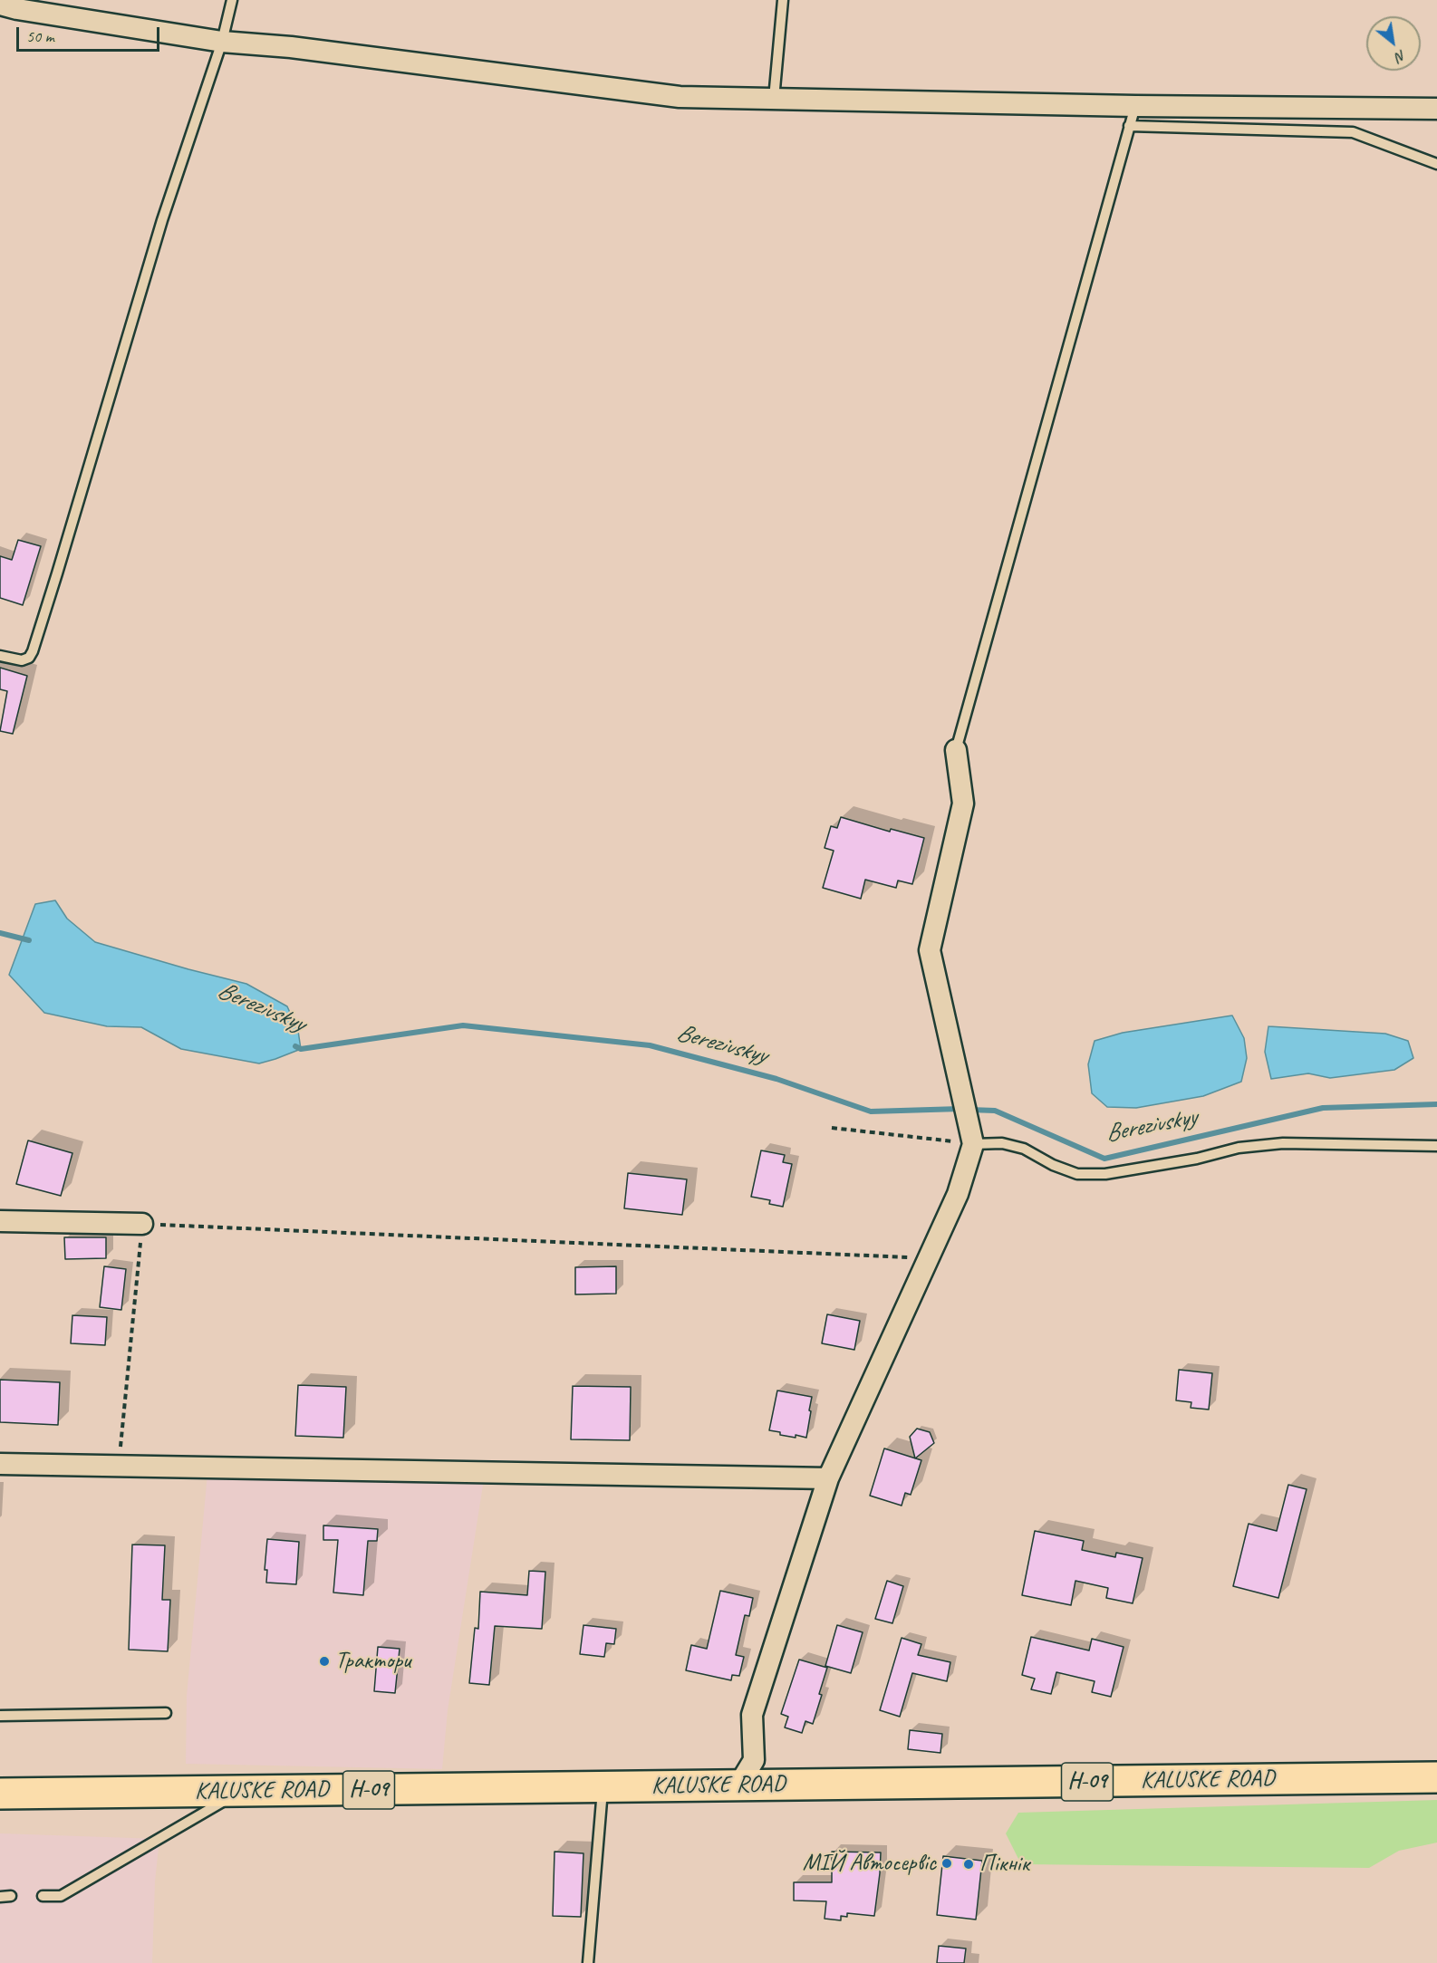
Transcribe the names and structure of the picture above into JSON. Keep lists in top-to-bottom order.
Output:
{
  "streets": {
    "main road": ["KALUSKE ROAD", "Н-09"]
  },
  "water": ["Berezivskyy"],
  "places": ["Трактори", "МІЙ Автосервіс", "Пікнік"],
  "scale_bar": "50 m",
  "north": "bottom right"
}
